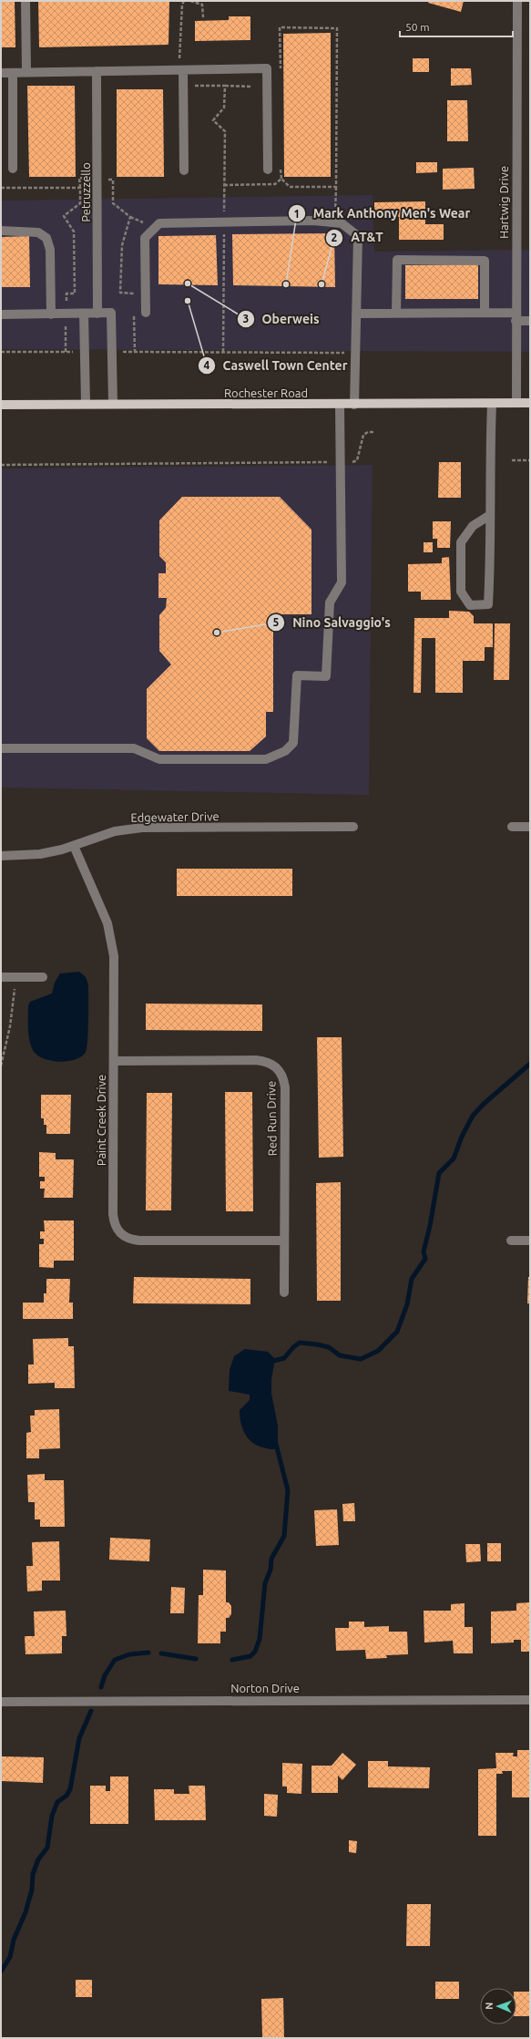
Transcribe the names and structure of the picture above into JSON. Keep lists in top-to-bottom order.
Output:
{
  "streets": {
    "main road": ["Rochester Road"],
    "street": [
      "Petruzzello",
      "Hartwig Drive",
      "Edgewater Drive",
      "Red Run Drive",
      "Paint Creek Drive",
      "Norton Drive"
    ]
  },
  "crossings": [
    ["Hartwig Drive", "Rochester Road"],
    ["Edgewater Drive", "Paint Creek Drive"],
    ["Red Run Drive", "Paint Creek Drive"]
  ],
  "places": [
    "Oberweis",
    "Mark Anthony Men's Wear",
    "AT&T",
    "Caswell Town Center",
    "Nino Salvaggio's"
  ],
  "scale_bar": "50 m",
  "north": "left"
}
